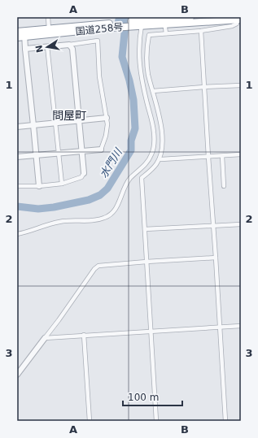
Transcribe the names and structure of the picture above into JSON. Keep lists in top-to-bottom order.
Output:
{
  "streets": {
    "highway": ["国道258号"]
  },
  "districts": ["問屋町"],
  "water": ["水門川"],
  "scale_bar": "100 m",
  "north": "left",
  "grid": {
    "columns": ["A", "B"],
    "rows": ["1", "2", "3"]
  }
}
